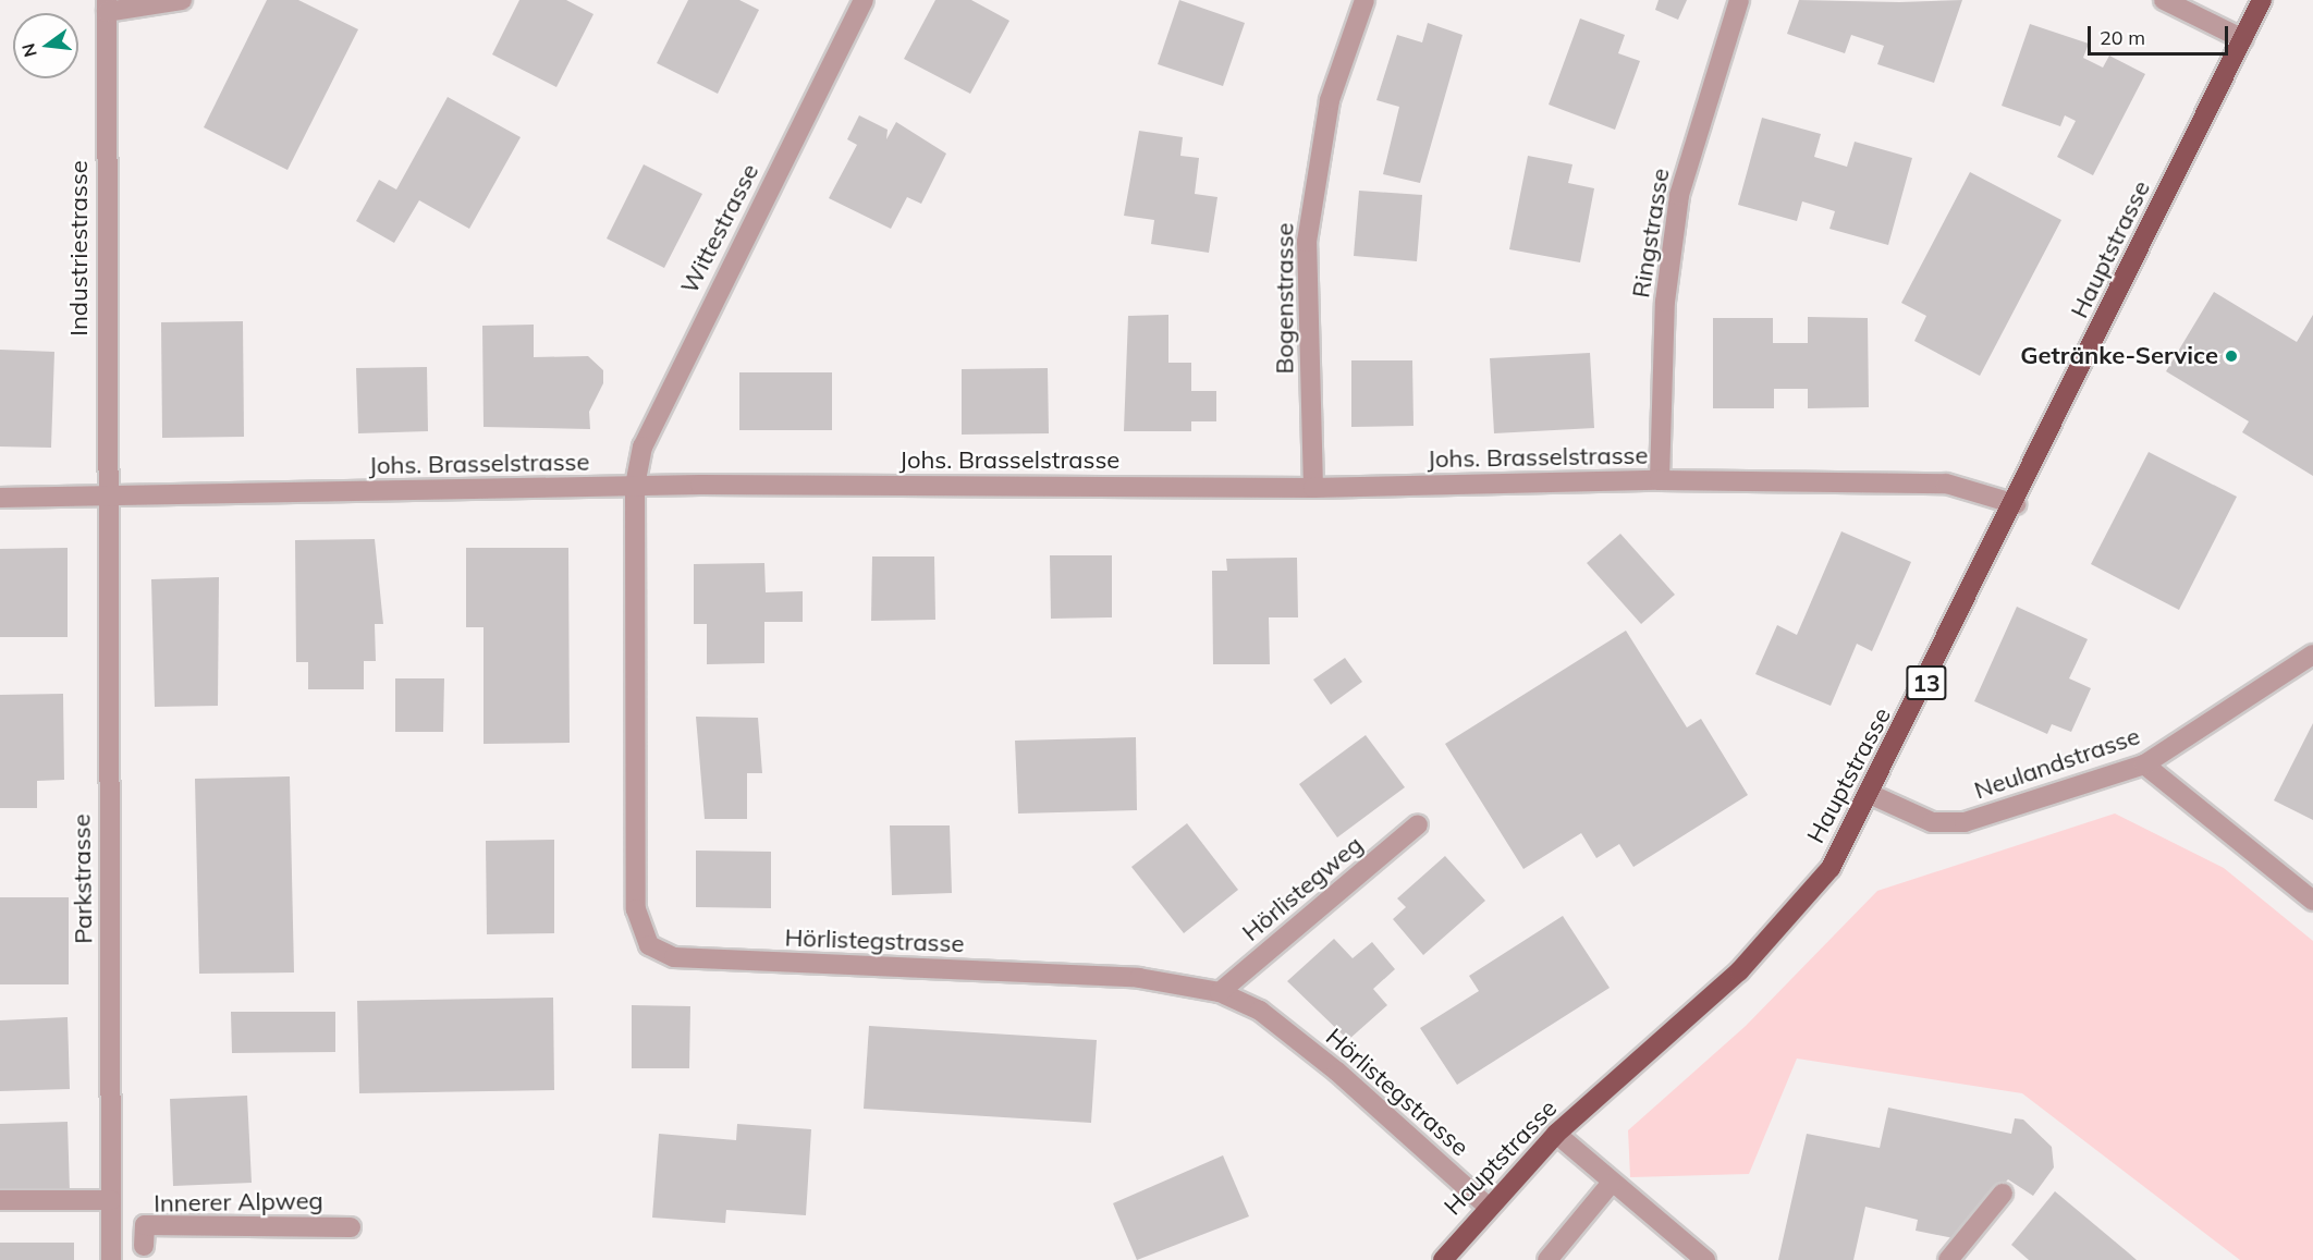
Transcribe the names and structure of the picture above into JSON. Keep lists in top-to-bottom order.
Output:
{
  "streets": {
    "main road": ["Hauptstrasse", "13"],
    "street": [
      "Wittestrasse",
      "Ringstrasse",
      "Industriestrasse",
      "Bogenstrasse",
      "Johs. Brasselstrasse",
      "Neulandstrasse",
      "Parkstrasse",
      "Hörlistegweg",
      "Hörlistegstrasse",
      "Innerer Alpweg"
    ]
  },
  "crossings": [
    ["Wittestrasse", "Johs. Brasselstrasse"],
    ["Wittestrasse", "Hörlistegstrasse"],
    ["Ringstrasse", "Johs. Brasselstrasse"],
    ["Industriestrasse", "Johs. Brasselstrasse"],
    ["Industriestrasse", "Parkstrasse"],
    ["Hauptstrasse", "Johs. Brasselstrasse"],
    ["Hauptstrasse", "Neulandstrasse"],
    ["Hauptstrasse", "Hörlistegstrasse"],
    ["Bogenstrasse", "Johs. Brasselstrasse"],
    ["Johs. Brasselstrasse", "Parkstrasse"],
    ["Johs. Brasselstrasse", "Hörlistegstrasse"],
    ["Hörlistegweg", "Hörlistegstrasse"]
  ],
  "places": ["Getränke-Service"],
  "scale_bar": "20 m",
  "north": "left"
}
